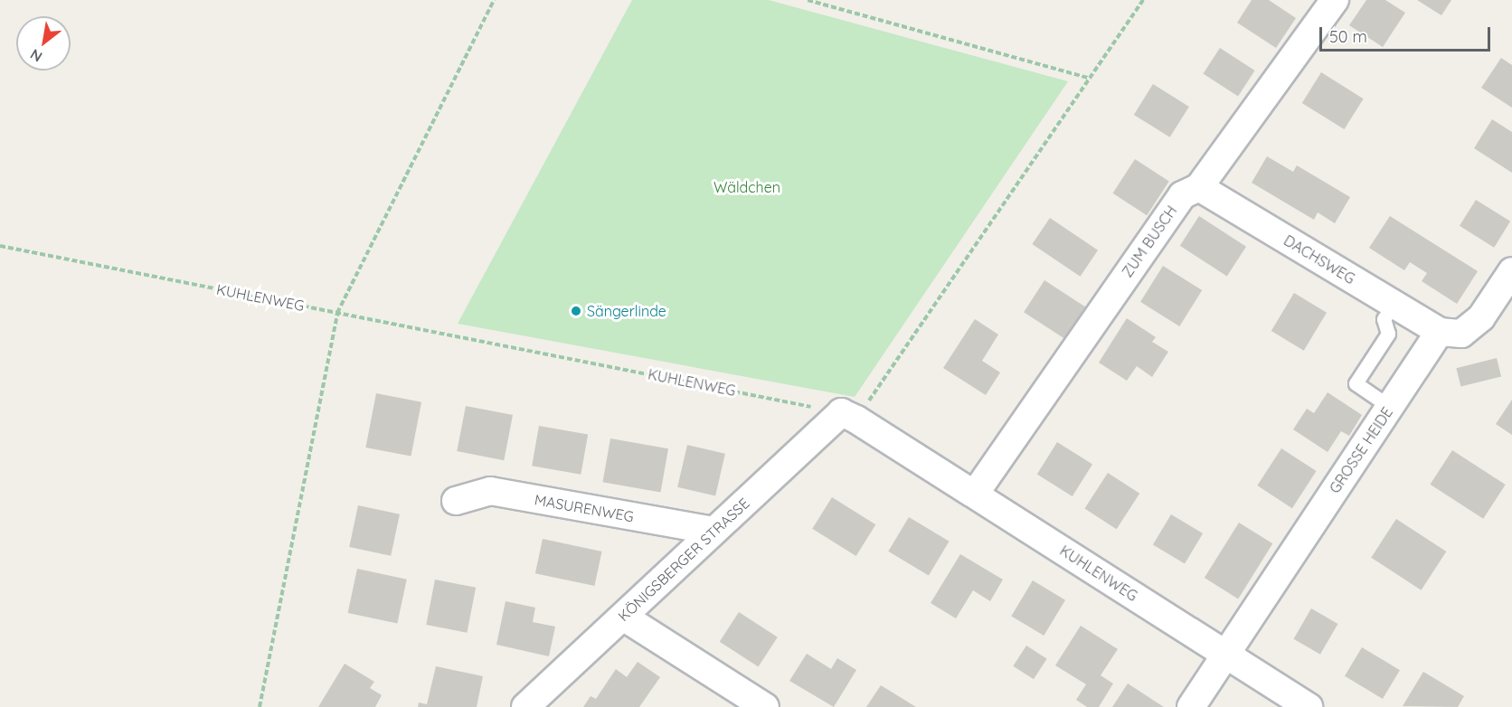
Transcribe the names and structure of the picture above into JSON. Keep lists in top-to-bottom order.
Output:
{
  "streets": {
    "street": [
      "ZUM BUSCH",
      "DACHSWEG",
      "KUHLENWEG",
      "GROSSE HEIDE",
      "MASURENWEG",
      "KÖNIGSBERGER STRASSE"
    ]
  },
  "crossings": [
    ["ZUM BUSCH", "DACHSWEG"],
    ["ZUM BUSCH", "KUHLENWEG"],
    ["DACHSWEG", "GROSSE HEIDE"],
    ["KUHLENWEG", "GROSSE HEIDE"],
    ["KUHLENWEG", "KÖNIGSBERGER STRASSE"],
    ["MASURENWEG", "KÖNIGSBERGER STRASSE"]
  ],
  "parks": ["Wäldchen"],
  "places": ["Sängerlinde"],
  "scale_bar": "50 m",
  "north": "bottom left"
}
